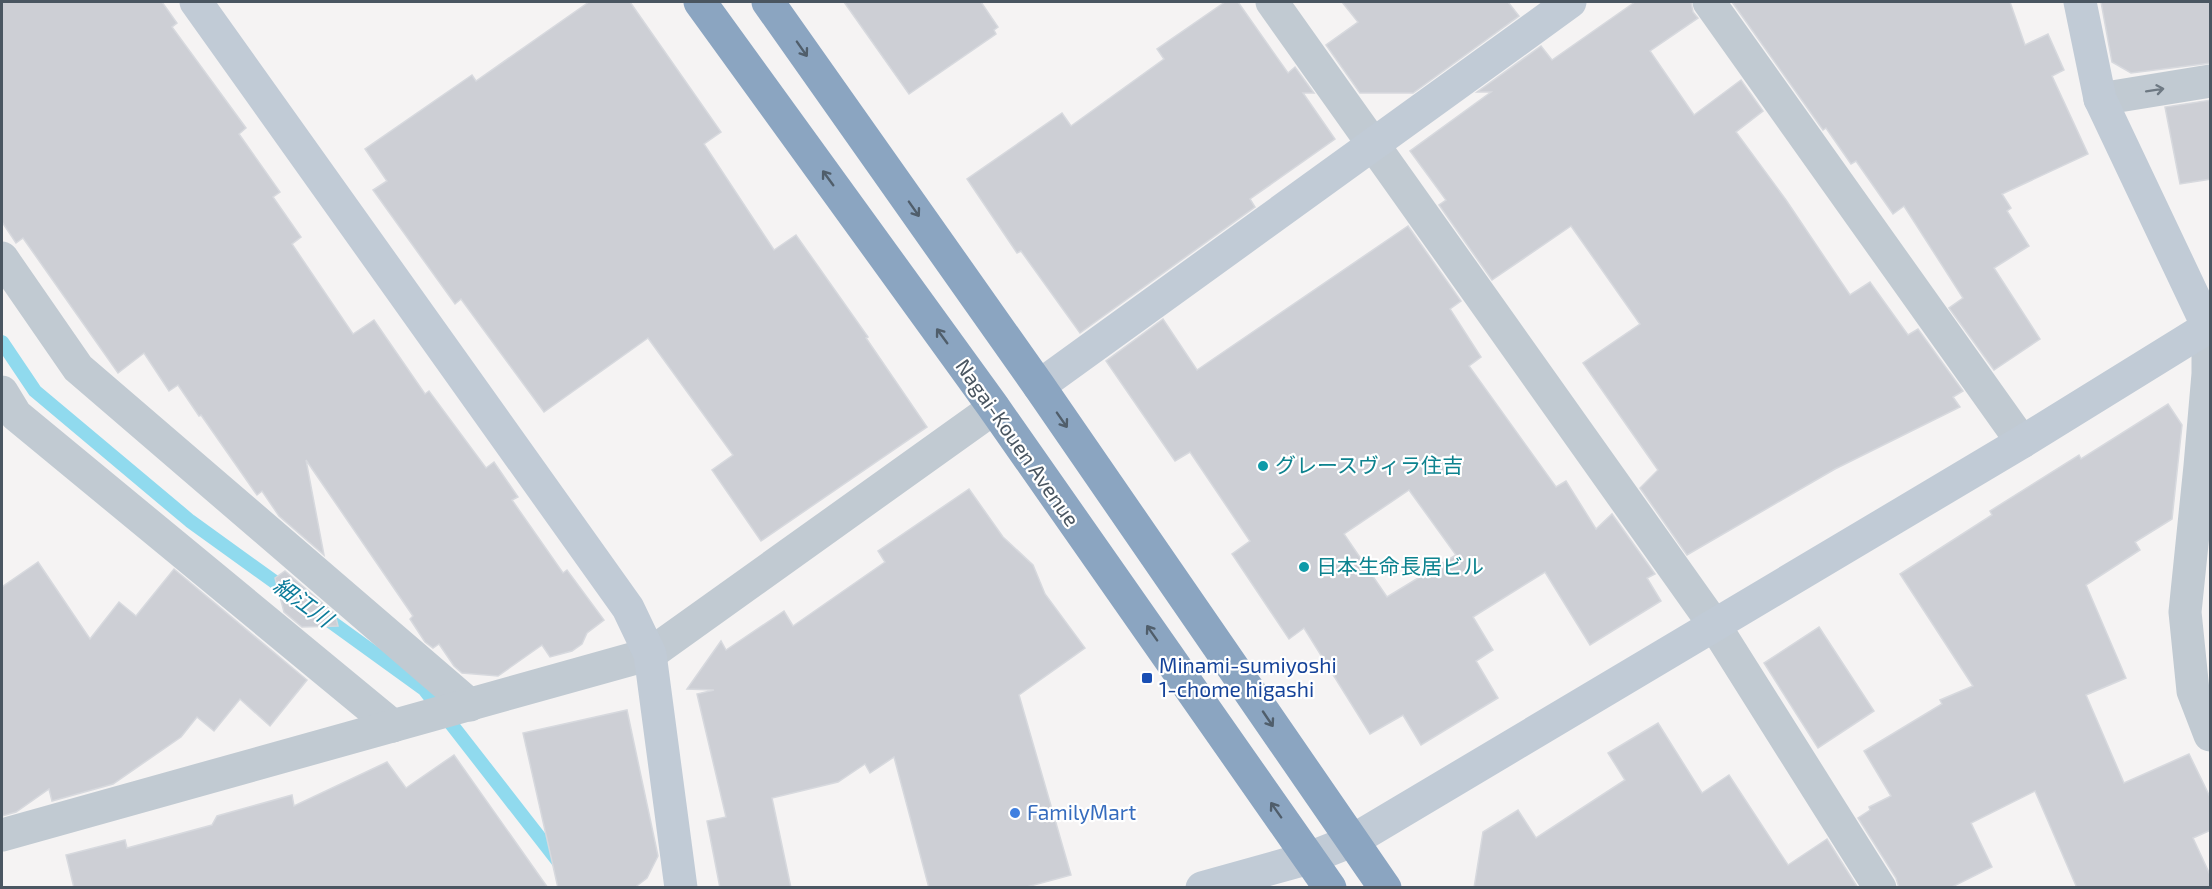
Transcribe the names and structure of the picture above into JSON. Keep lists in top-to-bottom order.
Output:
{
  "streets": {
    "highway": ["Nagai-Kouen Avenue"]
  },
  "water": ["細江川"],
  "places": {
    "other": ["グレースヴィラ住吉", "日本生命長居ビル", "FamilyMart"],
    "transit": ["Minami-sumiyoshi 1-chome higashi"]
  }
}
